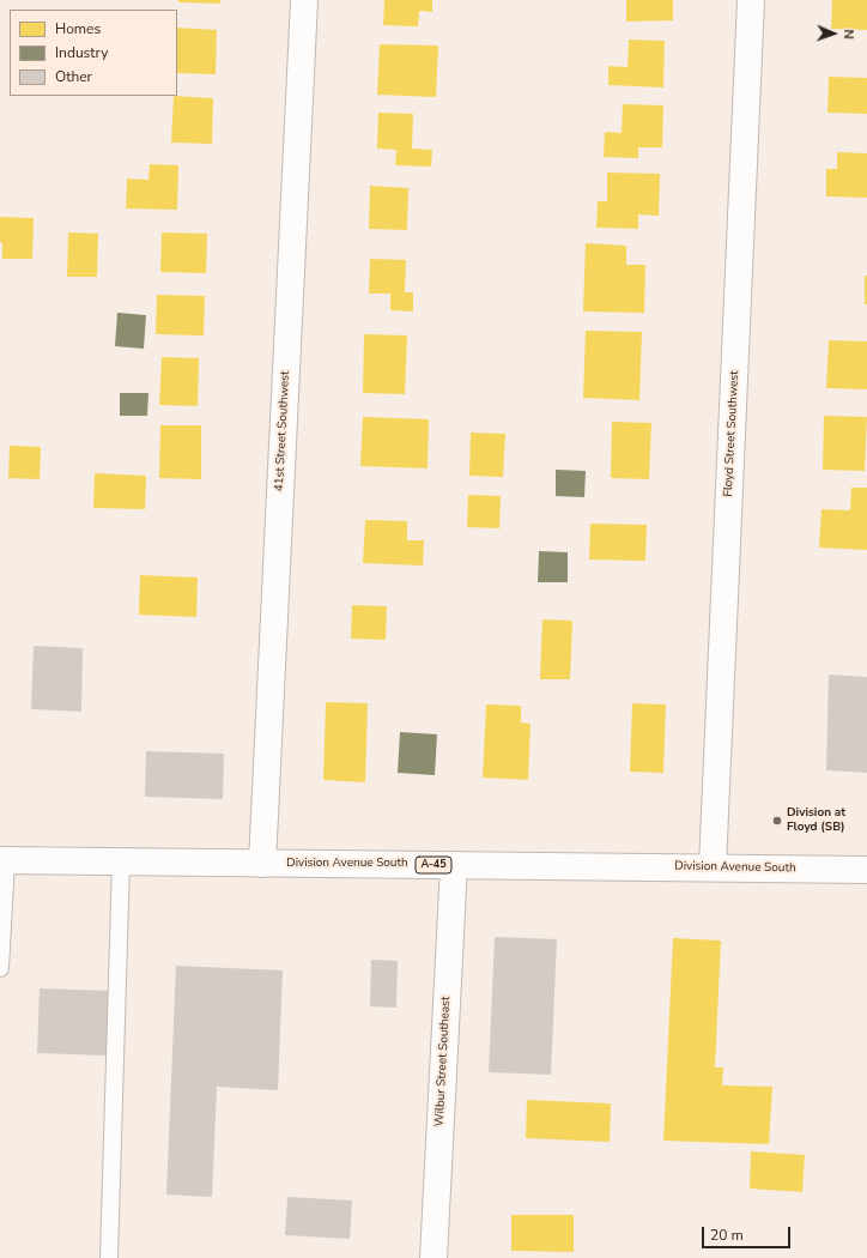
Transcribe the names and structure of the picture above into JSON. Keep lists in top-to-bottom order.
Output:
{
  "streets": {
    "street": [
      "41st Street Southwest",
      "Floyd Street Southwest",
      "Division Avenue South",
      "A-45",
      "Wilbur Street Southeast"
    ]
  },
  "crossings": [
    ["41st Street Southwest", "Division Avenue South"],
    ["Floyd Street Southwest", "Division Avenue South"],
    ["Division Avenue South", "Wilbur Street Southeast"]
  ],
  "places": ["Division at Floyd (SB)"],
  "legend": ["Homes", "Industry", "Other"],
  "scale_bar": "20 m",
  "north": "right"
}
